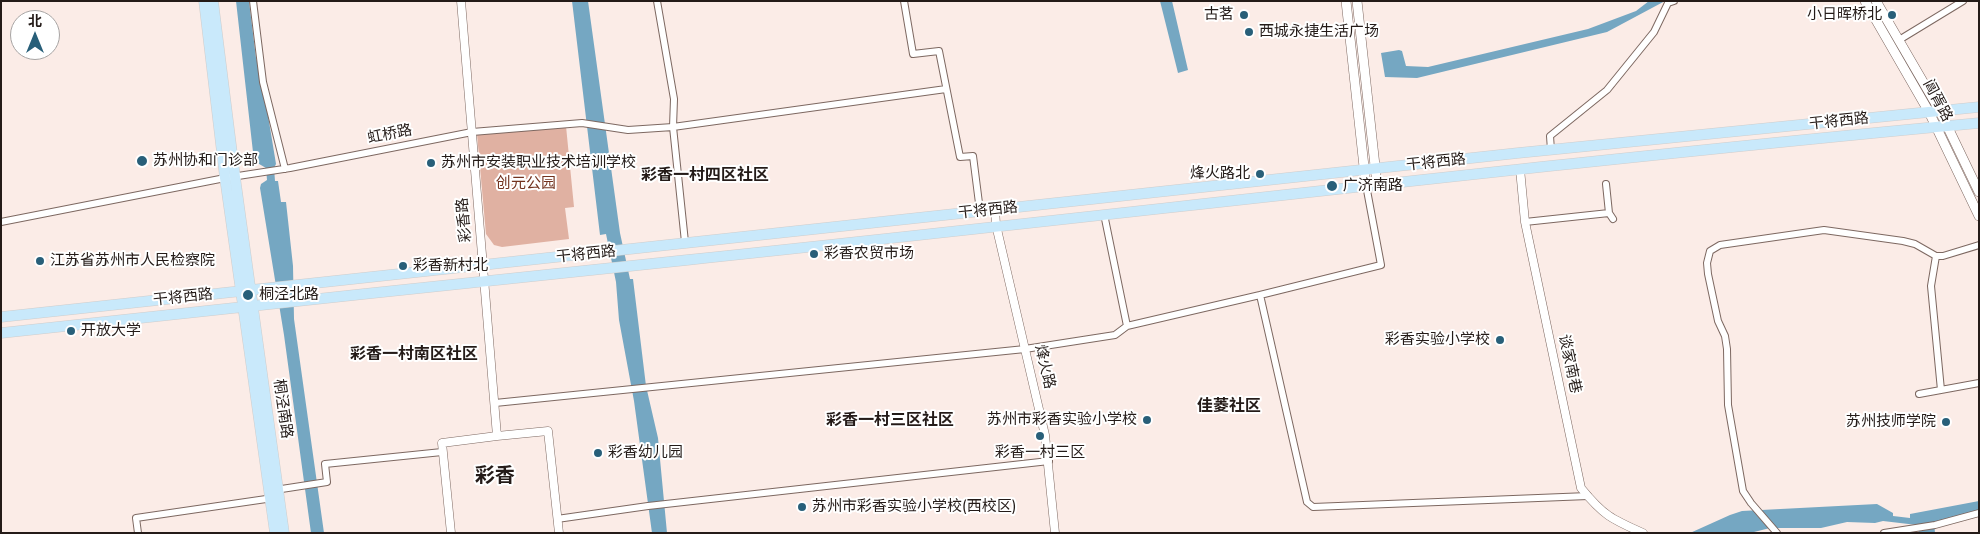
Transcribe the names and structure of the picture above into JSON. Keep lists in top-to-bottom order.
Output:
{
  "streets": {
    "main road": ["阊胥路", "干将西路", "桐泾南路"],
    "street": [
      "虹桥路",
      "彩香路",
      "谈家南巷",
      "烽火路"
    ]
  },
  "crossings": [
    ["阊胥路", "干将西路"],
    ["干将西路", "彩香路"],
    ["干将西路", "谈家南巷"],
    ["干将西路", "烽火路"],
    ["干将西路", "桐泾南路"],
    ["虹桥路", "彩香路"]
  ],
  "districts": [
    "彩香一村四区社区",
    "彩香一村南区社区",
    "佳菱社区",
    "彩香一村三区社区",
    "彩香"
  ],
  "parks": ["创元公园"],
  "places": [
    "古茗",
    "小日晖桥北",
    "西城永捷生活广场",
    "苏州协和门诊部",
    "苏州市安装职业技术培训学校",
    "烽火路北",
    "广济南路",
    "彩香农贸市场",
    "江苏省苏州市人民检察院",
    "彩香新村北",
    "桐泾北路",
    "开放大学",
    "彩香实验小学校",
    "苏州市彩香实验小学校",
    "苏州技师学院",
    "彩香一村三区",
    "彩香幼儿园",
    "苏州市彩香实验小学校(西校区)"
  ],
  "north": "top"
}
